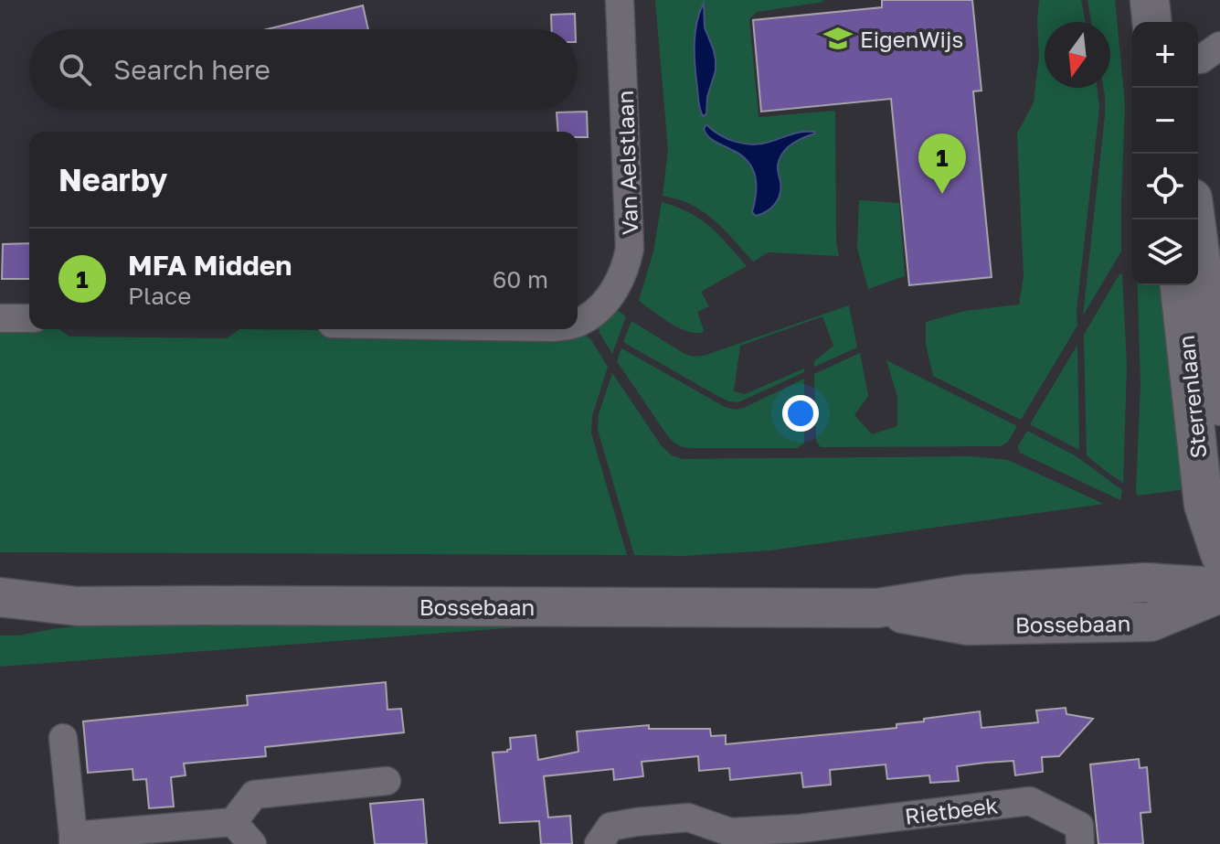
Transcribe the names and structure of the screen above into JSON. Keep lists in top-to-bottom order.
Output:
{
  "streets": {
    "street": [
      "Van Aelstlaan",
      "Sterrenlaan",
      "Bossebaan",
      "Rietbeek"
    ]
  },
  "places": {
    "school or university": ["EigenWijs"]
  },
  "north": "bottom",
  "page": {
    "map_buttons": ["+", "−"],
    "search": "Search here",
    "heading": "Nearby",
    "pins": "1",
    "list": [
      {
        "mark": "1",
        "name": "MFA Midden",
        "note": "Place",
        "value": "60 m"
      }
    ]
  }
}
